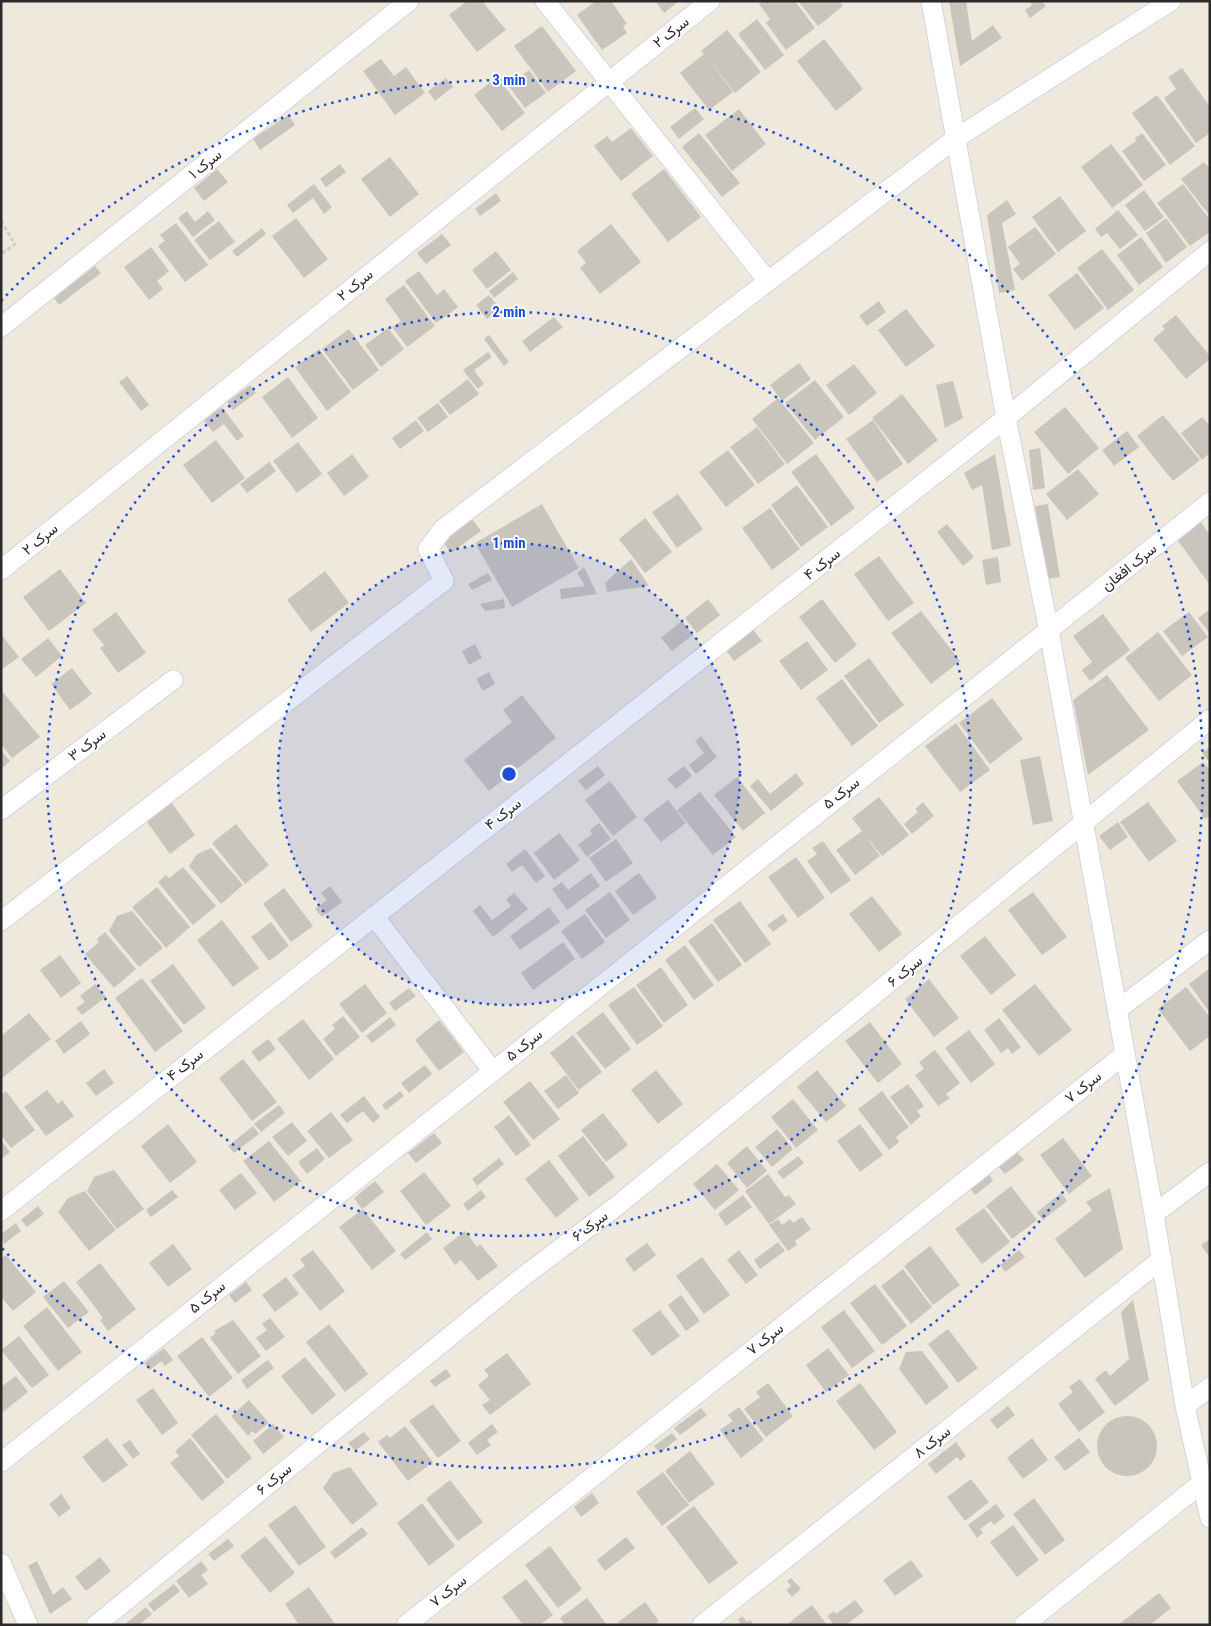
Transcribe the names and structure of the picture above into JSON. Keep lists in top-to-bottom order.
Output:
{
  "streets": {
    "street": [
      "سرک ۲",
      "سرک ۱",
      "سرک ۴",
      "سرک افغان",
      "سرک ۳",
      "سرک ۵",
      "سرک ۶",
      "سرک ۷",
      "سرک ۸"
    ]
  },
  "crossings": [
    ["سرک افغان", "سرک ۵"]
  ],
  "rings": ["3 min", "2 min", "1 min"]
}
